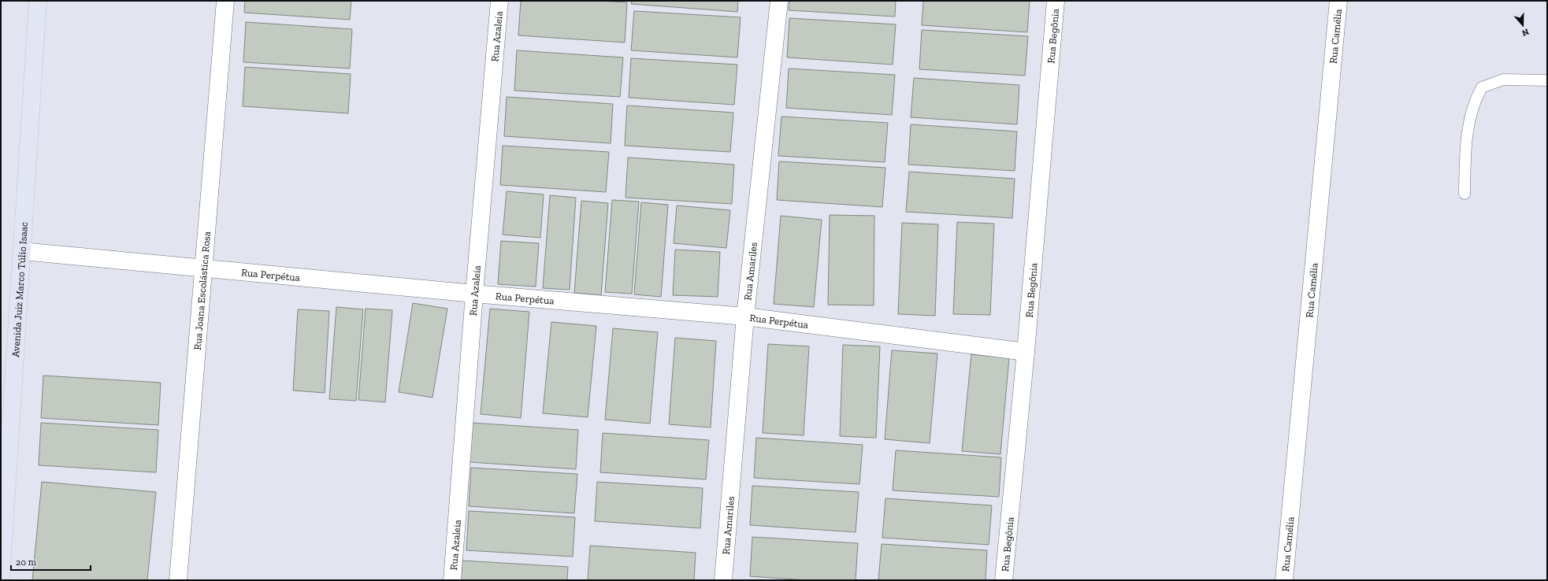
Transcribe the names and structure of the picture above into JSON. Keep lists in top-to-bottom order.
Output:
{
  "streets": {
    "main road": ["Avenida Juiz Marco Túlio Isaac"],
    "street": [
      "Rua Azaleia",
      "Rua Begônia",
      "Rua Camélia",
      "Rua Amariles",
      "Rua Perpétua",
      "Rua Joana Escolástica Rosa"
    ]
  },
  "crossings": [
    ["Rua Azaleia", "Rua Perpétua"],
    ["Rua Begônia", "Rua Perpétua"],
    ["Rua Amariles", "Rua Perpétua"],
    ["Rua Perpétua", "Avenida Juiz Marco Túlio Isaac"],
    ["Rua Perpétua", "Rua Joana Escolástica Rosa"]
  ],
  "scale_bar": "20 m",
  "north": "bottom"
}
